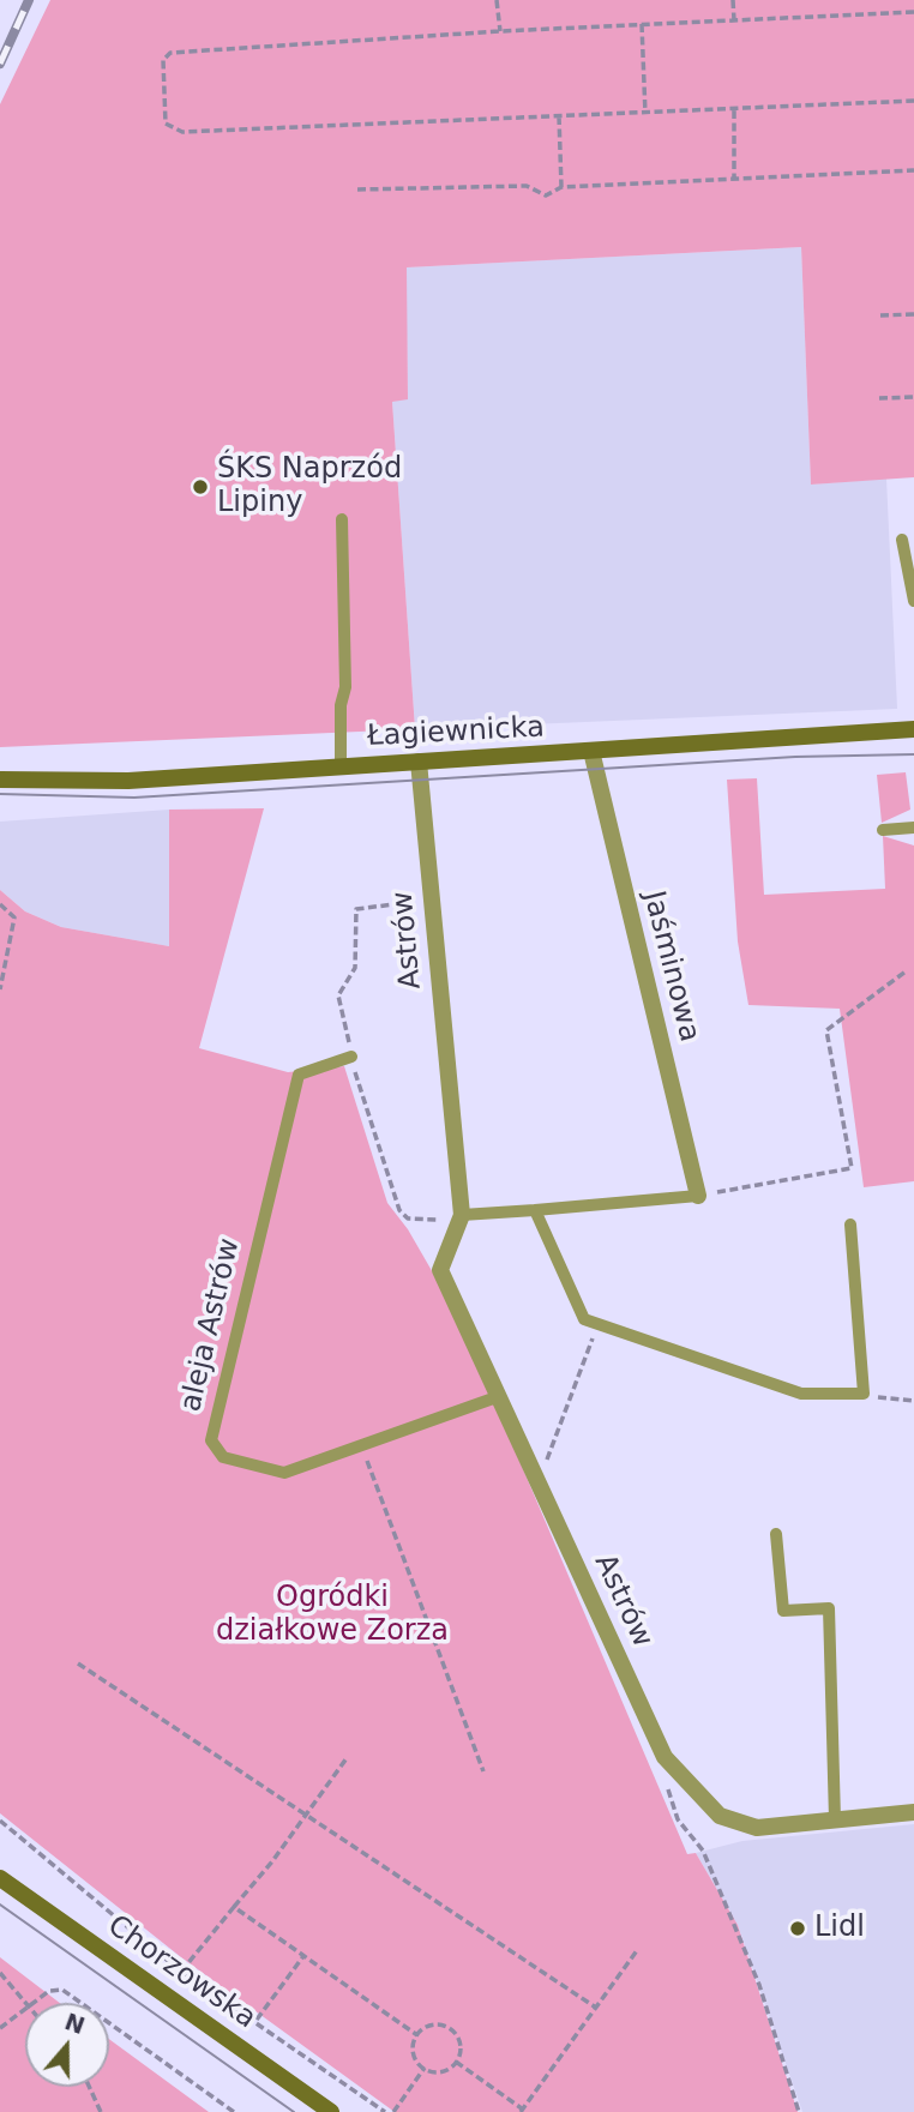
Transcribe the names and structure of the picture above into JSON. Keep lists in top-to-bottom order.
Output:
{
  "streets": {
    "street": [
      "Łagiewnicka",
      "Astrów",
      "Jaśminowa",
      "Chorzowska"
    ],
    "lane": ["aleja Astrów"]
  },
  "crossings": [
    ["Łagiewnicka", "Astrów"],
    ["Łagiewnicka", "Jaśminowa"],
    ["Astrów", "aleja Astrów"]
  ],
  "parks": ["Ogródki działkowe Zorza"],
  "places": ["ŚKS Naprzód Lipiny", "Lidl"],
  "north": "top"
}
